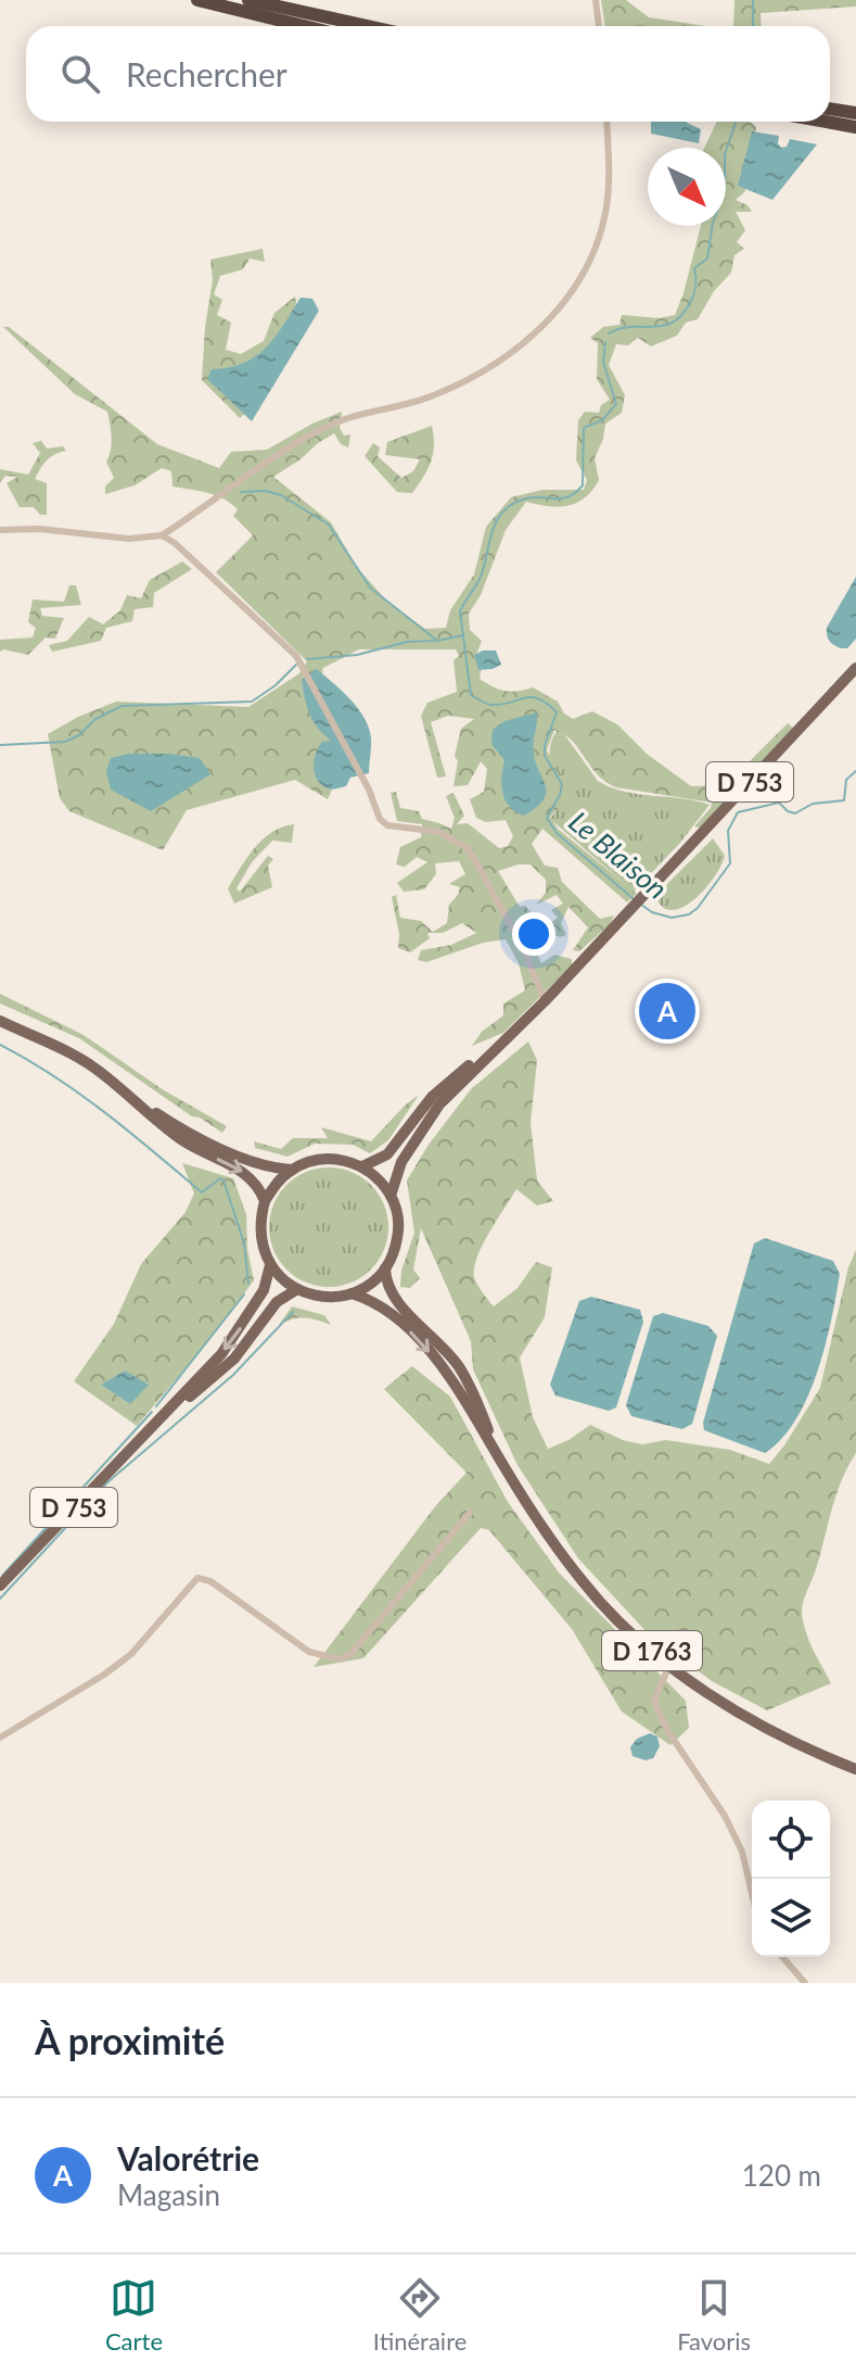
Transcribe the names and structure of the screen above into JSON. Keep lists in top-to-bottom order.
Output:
{
  "streets": {
    "main road": ["D 753", "D 1763"]
  },
  "crossings": [
    ["D 753", "D 1763"]
  ],
  "water": ["Le Blaison"],
  "north": "bottom right",
  "page": {
    "search": "Rechercher",
    "pins": "A",
    "heading": "À proximité",
    "list": [
      {
        "mark": "A",
        "name": "Valorétrie",
        "note": "Magasin",
        "value": "120 m"
      }
    ],
    "nav": ["Carte", "Itinéraire", "Favoris"]
  }
}
